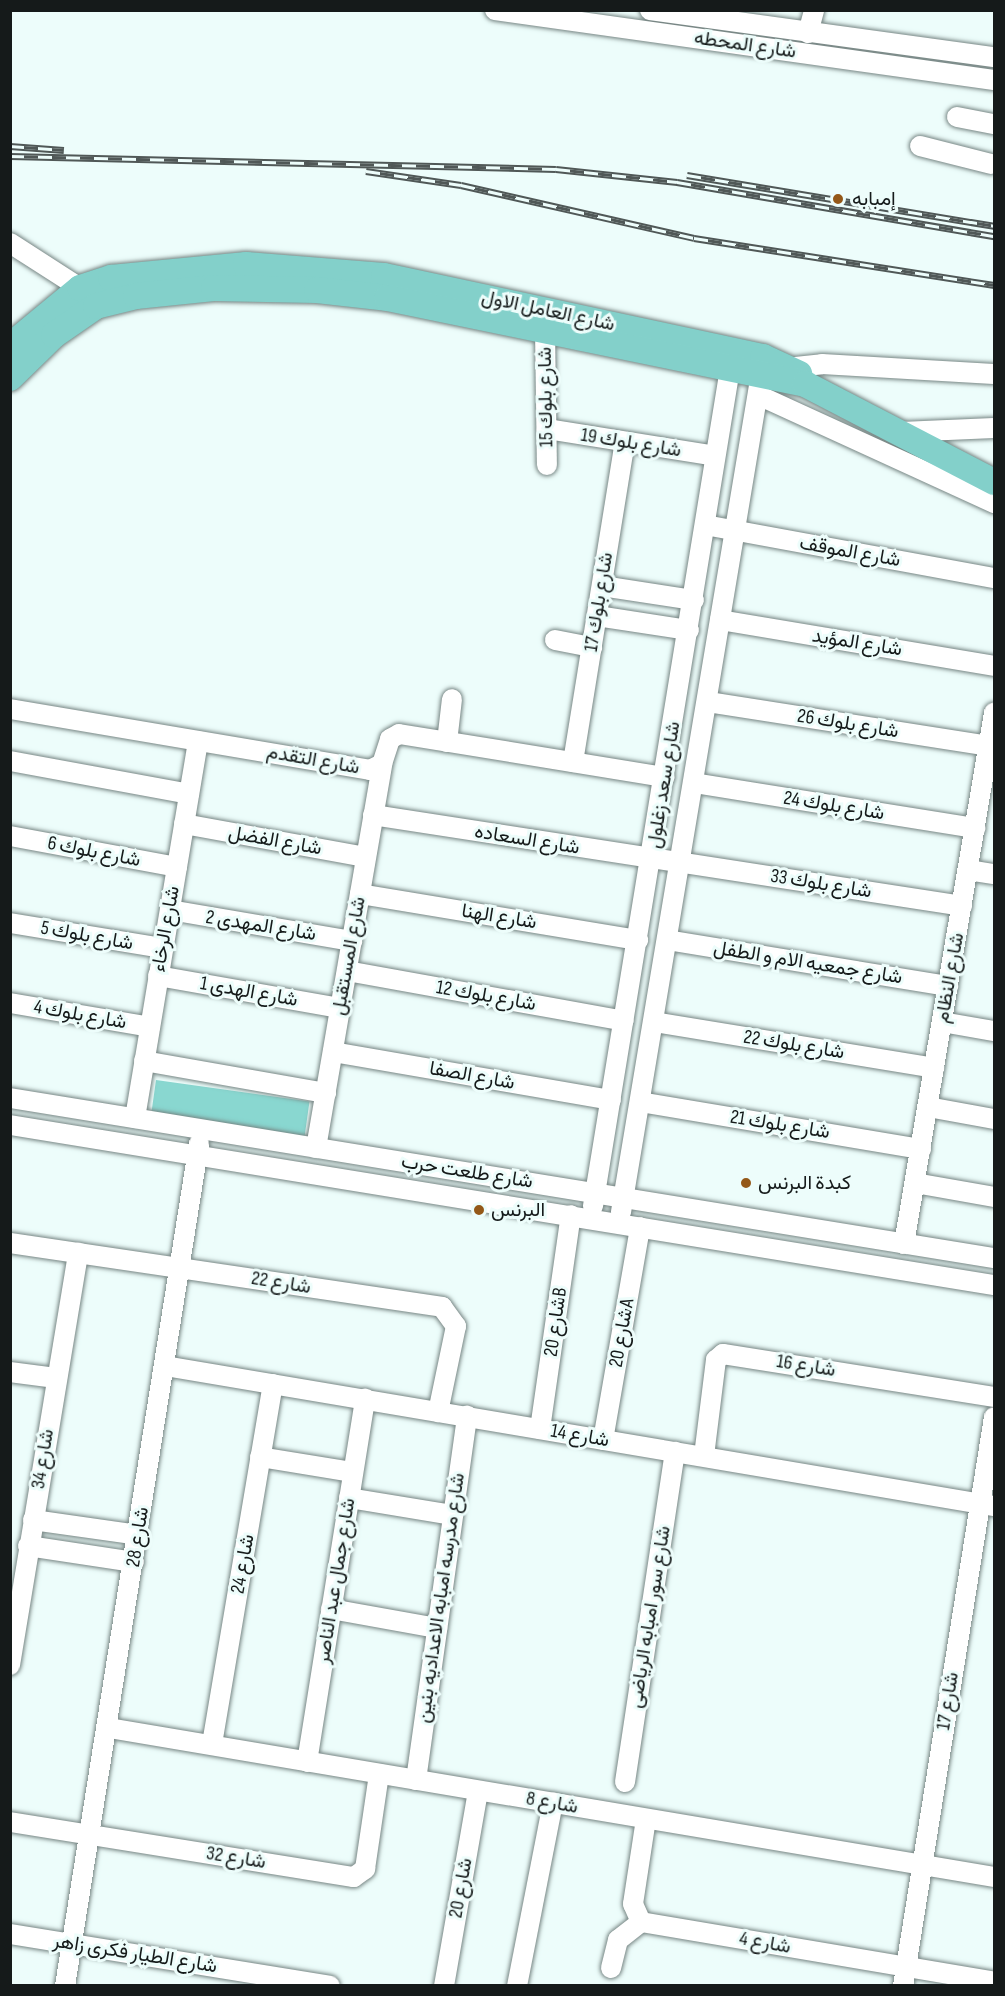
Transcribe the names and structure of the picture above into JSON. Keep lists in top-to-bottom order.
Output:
{
  "streets": {
    "main road": ["شارع العامل الاول"],
    "street": [
      "شارع المحطه",
      "شارع بلوك 15",
      "شارع بلوك 19",
      "شارع الموقف",
      "شارع بلوك 17",
      "شارع المؤيد",
      "شارع بلوك 26",
      "شارع التقدم",
      "شارع سعد زغلول",
      "شارع بلوك 24",
      "شارع السعاده",
      "شارع الفضل",
      "شارع بلوك 6",
      "شارع بلوك 33",
      "شارع الهنا",
      "شارع المهدى 2",
      "شارع الرخاء",
      "شارع بلوك 5",
      "شارع المستقبل",
      "شارع جمعيه الام و الطفل",
      "شارع النظام",
      "شارع الهدى 1",
      "شارع بلوك 12",
      "شارع بلوك 4",
      "شارع بلوك 22",
      "شارع الصفا",
      "شارع بلوك 21",
      "شارع طلعت حرب",
      "شارع 22",
      "شارع 20B",
      "شارع 20A",
      "شارع 16",
      "شارع 14",
      "شارع 34",
      "شارع 28",
      "شارع 24",
      "شارع جمال عبد الناصر",
      "شارع مدرسه امبابه الاعداديه بنين",
      "شارع سور امبابه الرياضى",
      "شارع 17",
      "شارع 8",
      "شارع 32",
      "شارع 20",
      "شارع 4",
      "شارع الطيار فكرى زاهر"
    ]
  },
  "crossings": [
    ["شارع العامل الاول", "شارع بلوك 15"],
    ["شارع العامل الاول", "شارع سعد زغلول"],
    ["شارع بلوك 15", "شارع بلوك 19"],
    ["شارع بلوك 19", "شارع بلوك 17"],
    ["شارع بلوك 19", "شارع سعد زغلول"],
    ["شارع الموقف", "شارع سعد زغلول"],
    ["شارع بلوك 17", "شارع التقدم"],
    ["شارع المؤيد", "شارع سعد زغلول"],
    ["شارع بلوك 26", "شارع سعد زغلول"],
    ["شارع بلوك 26", "شارع النظام"],
    ["شارع التقدم", "شارع سعد زغلول"],
    ["شارع التقدم", "شارع الرخاء"],
    ["شارع التقدم", "شارع المستقبل"],
    ["شارع سعد زغلول", "شارع بلوك 24"],
    ["شارع سعد زغلول", "شارع السعاده"],
    ["شارع سعد زغلول", "شارع بلوك 33"],
    ["شارع سعد زغلول", "شارع الهنا"],
    ["شارع سعد زغلول", "شارع جمعيه الام و الطفل"],
    ["شارع سعد زغلول", "شارع بلوك 12"],
    ["شارع سعد زغلول", "شارع بلوك 22"],
    ["شارع سعد زغلول", "شارع الصفا"],
    ["شارع سعد زغلول", "شارع بلوك 21"],
    ["شارع سعد زغلول", "شارع طلعت حرب"],
    ["شارع بلوك 24", "شارع النظام"],
    ["شارع السعاده", "شارع بلوك 33"],
    ["شارع السعاده", "شارع المستقبل"],
    ["شارع الفضل", "شارع الرخاء"],
    ["شارع الفضل", "شارع المستقبل"],
    ["شارع بلوك 6", "شارع الرخاء"],
    ["شارع بلوك 33", "شارع النظام"],
    ["شارع الهنا", "شارع المستقبل"],
    ["شارع المهدى 2", "شارع الرخاء"],
    ["شارع المهدى 2", "شارع المستقبل"],
    ["شارع الرخاء", "شارع بلوك 5"],
    ["شارع الرخاء", "شارع الهدى 1"],
    ["شارع الرخاء", "شارع بلوك 4"],
    ["شارع الرخاء", "شارع طلعت حرب"],
    ["شارع المستقبل", "شارع الهدى 1"],
    ["شارع المستقبل", "شارع بلوك 12"],
    ["شارع المستقبل", "شارع الصفا"],
    ["شارع المستقبل", "شارع طلعت حرب"],
    ["شارع جمعيه الام و الطفل", "شارع النظام"],
    ["شارع النظام", "شارع بلوك 22"],
    ["شارع النظام", "شارع بلوك 21"],
    ["شارع النظام", "شارع طلعت حرب"],
    ["شارع طلعت حرب", "شارع 20B"],
    ["شارع طلعت حرب", "شارع 20A"],
    ["شارع طلعت حرب", "شارع 28"],
    ["شارع 22", "شارع 14"],
    ["شارع 22", "شارع 34"],
    ["شارع 22", "شارع 28"],
    ["شارع 20B", "شارع 14"],
    ["شارع 20A", "شارع 14"],
    ["شارع 16", "شارع 14"],
    ["شارع 14", "شارع 28"],
    ["شارع 14", "شارع 24"],
    ["شارع 14", "شارع جمال عبد الناصر"],
    ["شارع 14", "شارع مدرسه امبابه الاعداديه بنين"],
    ["شارع 14", "شارع سور امبابه الرياضى"],
    ["شارع 14", "شارع 17"],
    ["شارع 28", "شارع 8"],
    ["شارع 28", "شارع 32"],
    ["شارع 28", "شارع الطيار فكرى زاهر"],
    ["شارع 24", "شارع 8"],
    ["شارع جمال عبد الناصر", "شارع 8"],
    ["شارع مدرسه امبابه الاعداديه بنين", "شارع 8"],
    ["شارع 17", "شارع 8"],
    ["شارع 17", "شارع 4"],
    ["شارع 8", "شارع 32"],
    ["شارع 8", "شارع 20"]
  ],
  "places": ["إمبابه", "كبدة البرنس", "البرنس"]
}
